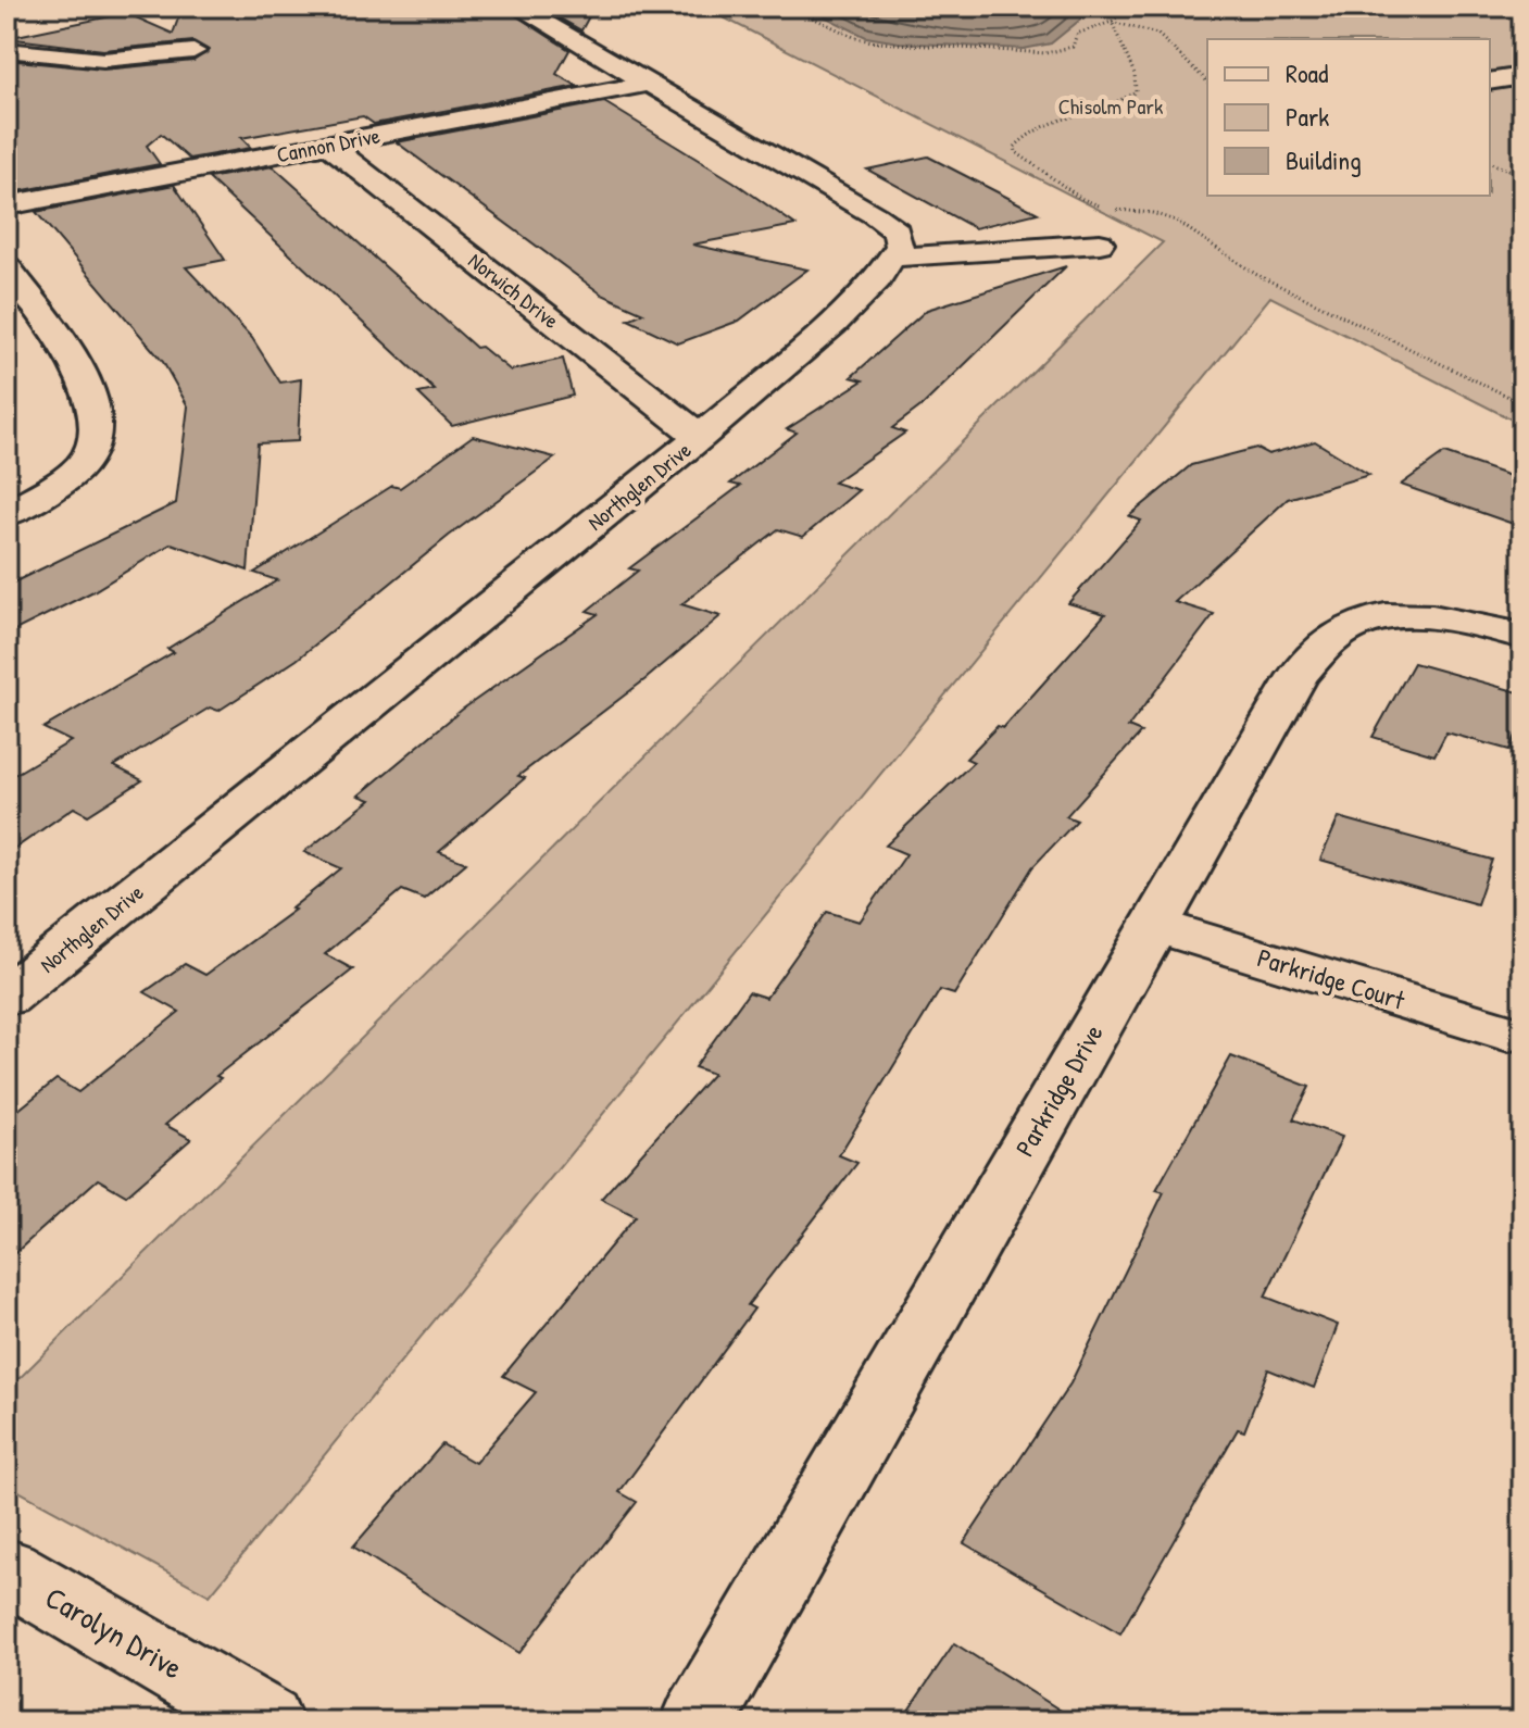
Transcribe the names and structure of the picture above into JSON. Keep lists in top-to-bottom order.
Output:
{
  "streets": {
    "street": [
      "Cannon Drive",
      "Norwich Drive",
      "Northglen Drive",
      "Parkridge Court",
      "Parkridge Drive",
      "Carolyn Drive"
    ]
  },
  "crossings": [
    ["Cannon Drive", "Norwich Drive"],
    ["Norwich Drive", "Northglen Drive"],
    ["Parkridge Court", "Parkridge Drive"]
  ],
  "parks": ["Chisolm Park"],
  "legend": ["Road", "Park", "Building"]
}
